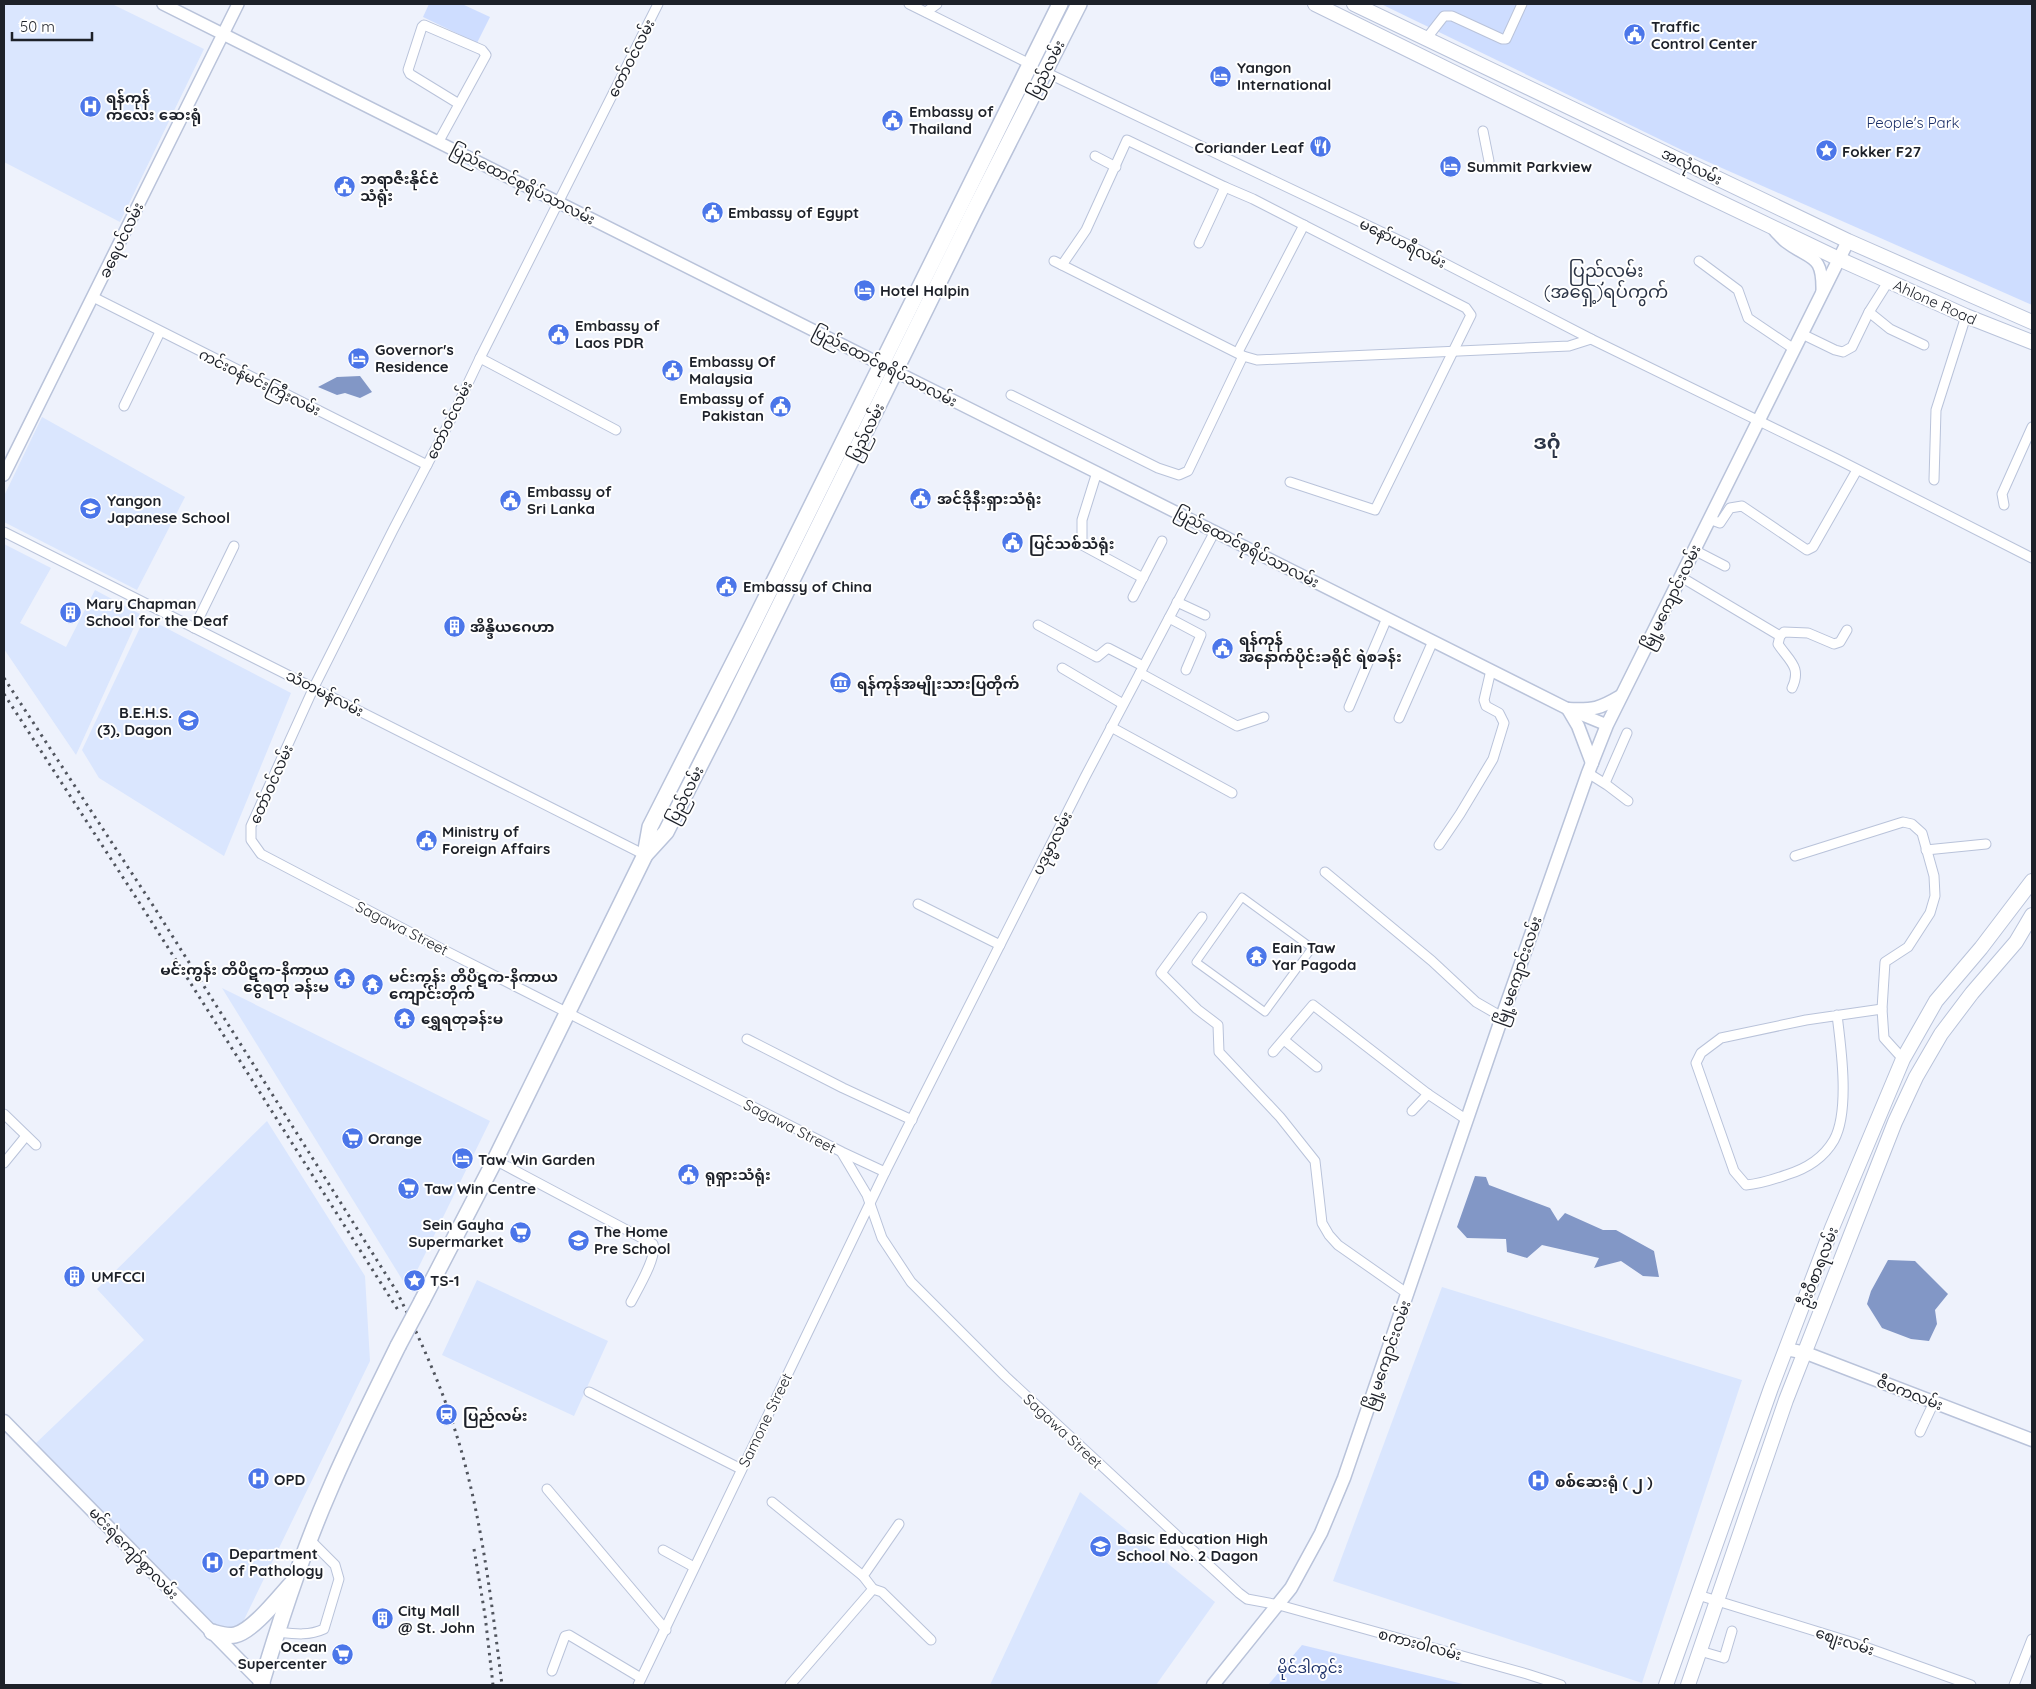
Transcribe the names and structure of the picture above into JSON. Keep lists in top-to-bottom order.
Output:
{
  "streets": {
    "highway": ["ပြည်လမ်း"],
    "main road": [
      "အလုံလမ်း",
      "Ahlone Road",
      "မြို့မကျောင်းလမ်း",
      "ဦးဝီစာရလမ်း",
      "ဇီဝကလမ်း",
      "မင်းရဲကျော်စွာလမ်း"
    ],
    "street": [
      "တော်ဝင်လမ်း",
      "ပြည်ထောင်စုရိပ်သာလမ်း",
      "ခရေပင်လမ်း",
      "မနော်ဟရီလမ်း",
      "ကင်းဝန်မင်းကြီးလမ်း",
      "သံတမန်လမ်း",
      "ပဒုမ္မာလမ်း",
      "Sagawa Street",
      "Samone Street",
      "စျေးလမ်း",
      "စကားဝါလမ်း"
    ]
  },
  "crossings": [
    ["တော်ဝင်လမ်း", "ပြည်ထောင်စုရိပ်သာလမ်း"],
    ["တော်ဝင်လမ်း", "ကင်းဝန်မင်းကြီးလမ်း"],
    ["တော်ဝင်လမ်း", "သံတမန်လမ်း"],
    ["တော်ဝင်လမ်း", "Sagawa Street"],
    ["ပြည်လမ်း", "ပြည်ထောင်စုရိပ်သာလမ်း"],
    ["ပြည်လမ်း", "မနော်ဟရီလမ်း"],
    ["ပြည်လမ်း", "သံတမန်လမ်း"],
    ["ပြည်လမ်း", "Sagawa Street"],
    ["ပြည်လမ်း", "မင်းရဲကျော်စွာလမ်း"],
    ["အလုံလမ်း", "Ahlone Road"],
    ["အလုံလမ်း", "မြို့မကျောင်းလမ်း"],
    ["ပြည်ထောင်စုရိပ်သာလမ်း", "ခရေပင်လမ်း"],
    ["ပြည်ထောင်စုရိပ်သာလမ်း", "မြို့မကျောင်းလမ်း"],
    ["ပြည်ထောင်စုရိပ်သာလမ်း", "ပဒုမ္မာလမ်း"],
    ["ခရေပင်လမ်း", "ကင်းဝန်မင်းကြီးလမ်း"],
    ["မနော်ဟရီလမ်း", "မြို့မကျောင်းလမ်း"],
    ["Ahlone Road", "မြို့မကျောင်းလမ်း"],
    ["မြို့မကျောင်းလမ်း", "Sagawa Street"],
    ["မြို့မကျောင်းလမ်း", "စကားဝါလမ်း"],
    ["ပဒုမ္မာလမ်း", "Samone Street"],
    ["Sagawa Street", "Samone Street"],
    ["Sagawa Street", "စကားဝါလမ်း"],
    ["ဦးဝီစာရလမ်း", "ဇီဝကလမ်း"],
    ["ဦးဝီစာရလမ်း", "စျေးလမ်း"]
  ],
  "districts": ["ပြည်လမ်း (အရှေ့)ရပ်ကွက်", "ဒဂုံ"],
  "parks": ["People's Park", "မိုင်ဒါကွင်း"],
  "places": {
    "public building": [
      "Traffic Control Center",
      "Embassy of Thailand",
      "ဘရာဇီးနိုင်ငံ သံရုံး",
      "Embassy of Egypt",
      "Embassy of Laos PDR",
      "Embassy Of Malaysia",
      "Embassy of Pakistan",
      "အင်ဒိုနီးရှားသံရုံး",
      "Embassy of Sri Lanka",
      "ပြင်သစ်သံရုံး",
      "Embassy of China",
      "ရန်ကုန် အနောက်ပိုင်းခရိုင် ရဲစခန်း",
      "Ministry of Foreign Affairs",
      "ရုရှားသံရုံး"
    ],
    "hotel": [
      "Yangon International",
      "Summit Parkview",
      "Hotel Halpin",
      "Governor's Residence",
      "Taw Win Garden"
    ],
    "hospital": [
      "ရန်ကုန် ကလေး ဆေးရုံ",
      "OPD",
      "စစ်ဆေးရုံ ( ၂ )",
      "Department of Pathology"
    ],
    "restaurant": ["Coriander Leaf"],
    "place": ["Fokker F27", "TS-1"],
    "school or university": [
      "Yangon Japanese School",
      "B.E.H.S. (3), Dagon",
      "The Home Pre School",
      "Basic Education High School No. 2 Dagon"
    ],
    "building": [
      "Mary Chapman School for the Deaf",
      "အိန္ဒိယဂေဟာ",
      "UMFCCI",
      "City Mall @ St. John"
    ],
    "museum": ["ရန်ကုန်အမျိုးသားပြတိုက်"],
    "temple": [
      "Eain Taw Yar Pagoda",
      "မင်းကွန်း တိပိဋက-နိကာယ ငွေရတု ခန်းမ",
      "မင်းကွန်း တိပိဋက-နိကာယ ကျောင်းတိုက်",
      "ရွှေရတုခန်းမ"
    ],
    "supermarket": [
      "Orange",
      "Taw Win Centre",
      "Sein Gayha Supermarket",
      "Ocean Supercenter"
    ],
    "station": ["ပြည်လမ်း"]
  },
  "scale_bar": "50 m"
}
